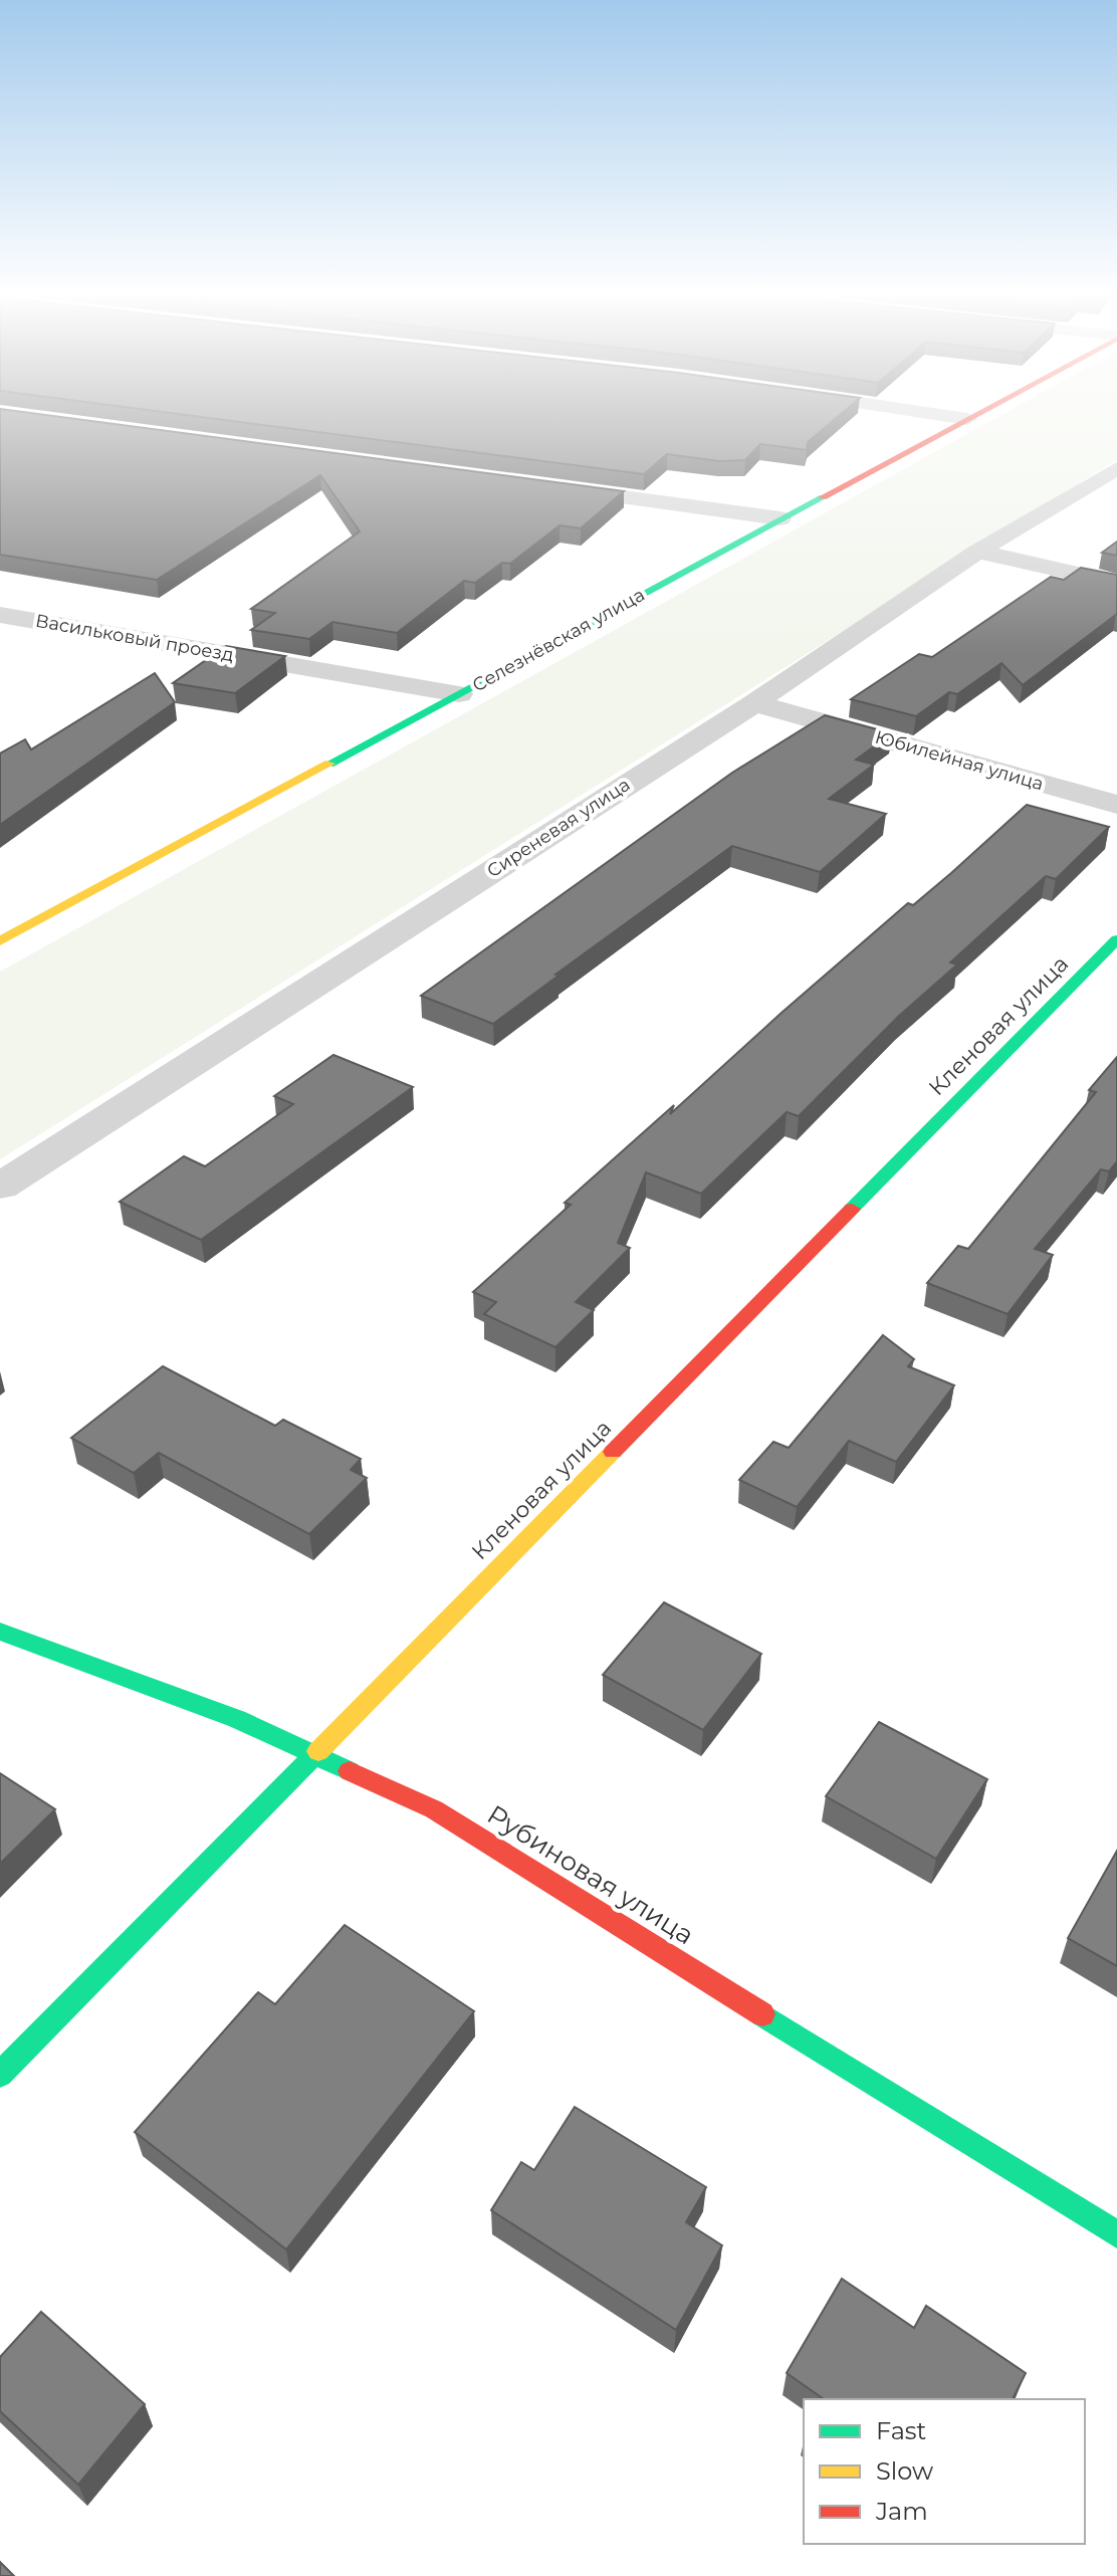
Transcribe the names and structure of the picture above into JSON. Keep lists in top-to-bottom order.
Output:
{
  "streets": {
    "street": [
      "Васильковый проезд",
      "Селезнёвская улица",
      "Юбилейная улица",
      "Сиреневая улица",
      "Кленовая улица",
      "Рубиновая улица"
    ]
  },
  "crossings": [
    ["Васильковый проезд", "Селезнёвская улица"],
    ["Юбилейная улица", "Сиреневая улица"],
    ["Кленовая улица", "Рубиновая улица"]
  ],
  "legend": ["Fast", "Slow", "Jam"]
}
